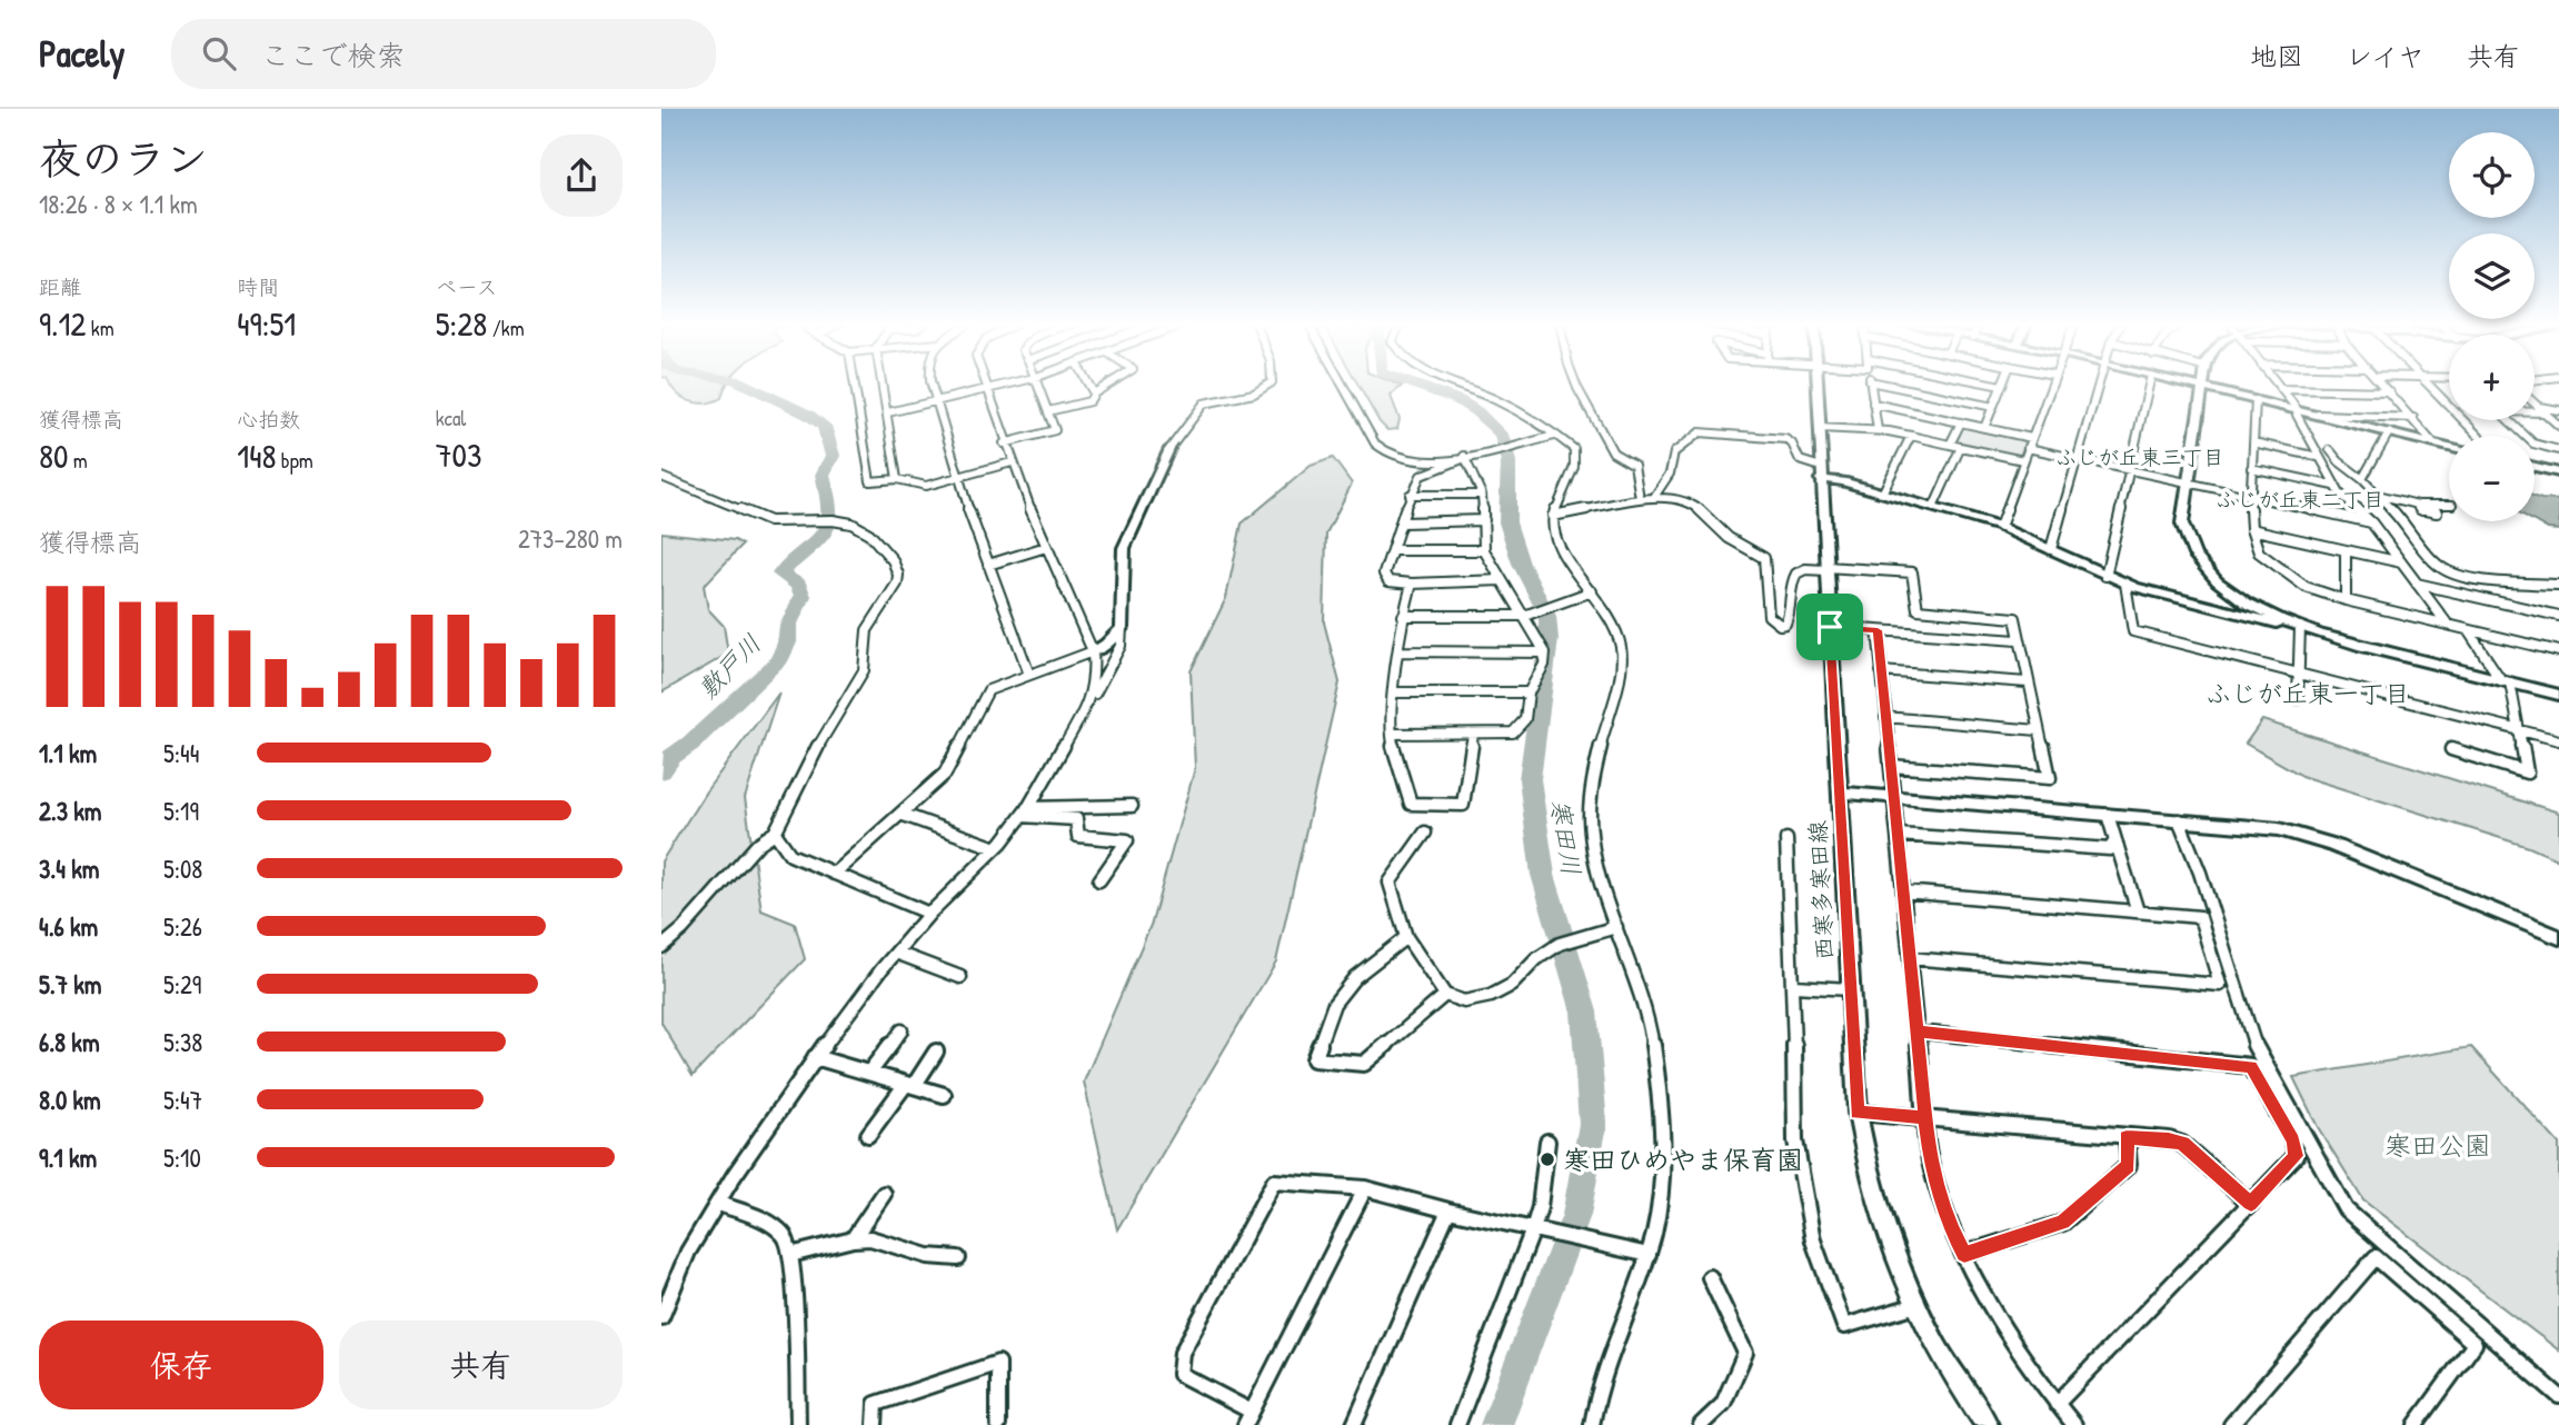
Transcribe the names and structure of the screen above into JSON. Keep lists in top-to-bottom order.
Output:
{
  "streets": {
    "street": ["西寒多寒田線"]
  },
  "districts": ["ふじが丘東三丁目", "ふじが丘東二丁目", "ふじが丘東一丁目"],
  "water": ["敷戸川", "寒田川"],
  "parks": ["寒田公園"],
  "places": ["寒田ひめやま保育園"],
  "page": {
    "header": "Pacely",
    "search": "ここで検索",
    "nav": ["地図", "レイヤ", "共有"],
    "heading": ["夜のラン", "18:26 · 8 × 1.1 km"],
    "map_buttons": ["+", "−"],
    "stats": [
      ["距離", "9.12 km"],
      ["時間", "49:51"],
      ["ペース", "5:28 /km"],
      ["獲得標高", "80 m"],
      ["心拍数", "148 bpm"],
      ["kcal", "703"]
    ],
    "chart": ["獲得標高", "273–280 m"],
    "list": [
      {
        "name": "1.1 km",
        "note": "5:44"
      },
      {
        "name": "2.3 km",
        "note": "5:19"
      },
      {
        "name": "3.4 km",
        "note": "5:08"
      },
      {
        "name": "4.6 km",
        "note": "5:26"
      },
      {
        "name": "5.7 km",
        "note": "5:29"
      },
      {
        "name": "6.8 km",
        "note": "5:38"
      },
      {
        "name": "8.0 km",
        "note": "5:47"
      },
      {
        "name": "9.1 km",
        "note": "5:10"
      }
    ],
    "buttons": ["保存", "共有"]
  }
}
